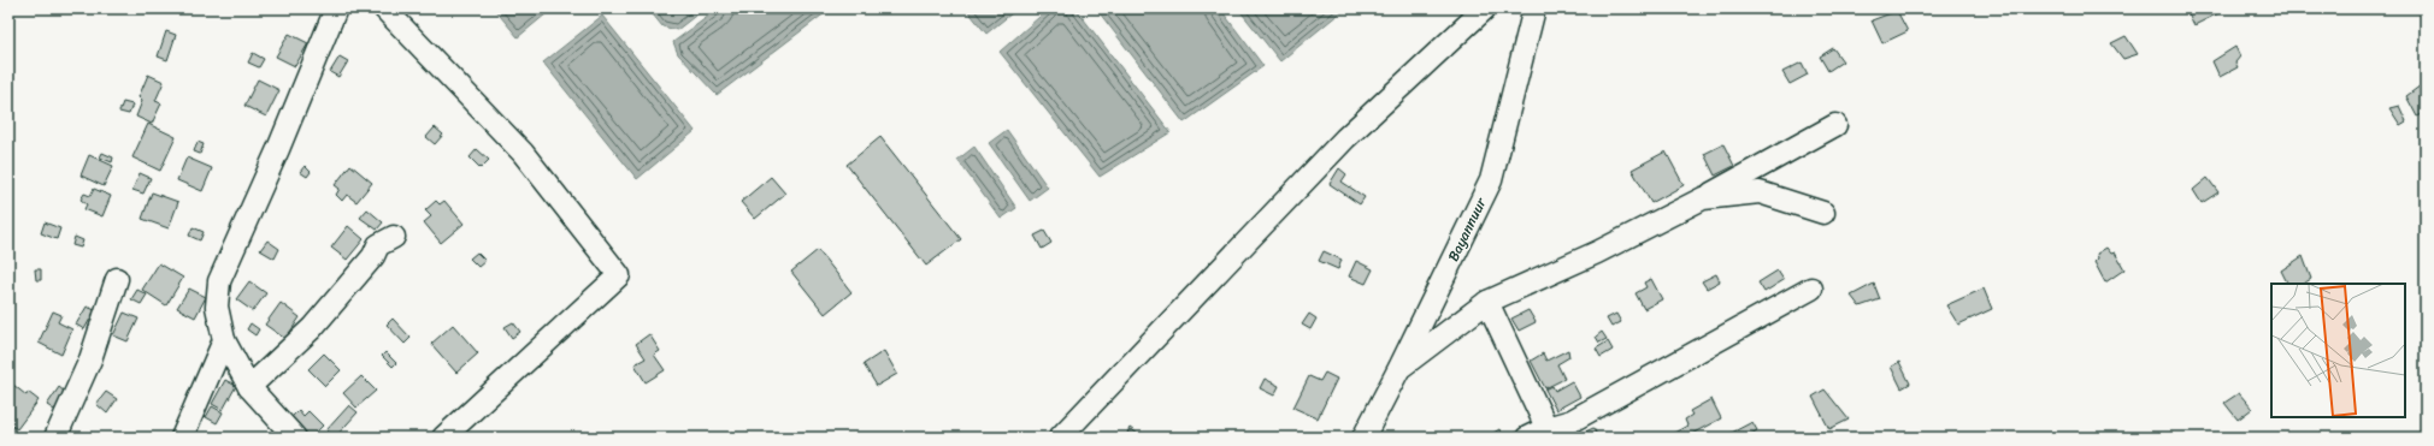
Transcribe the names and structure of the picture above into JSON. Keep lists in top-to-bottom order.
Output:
{
  "streets": {
    "street": ["Bayannuur"]
  }
}
